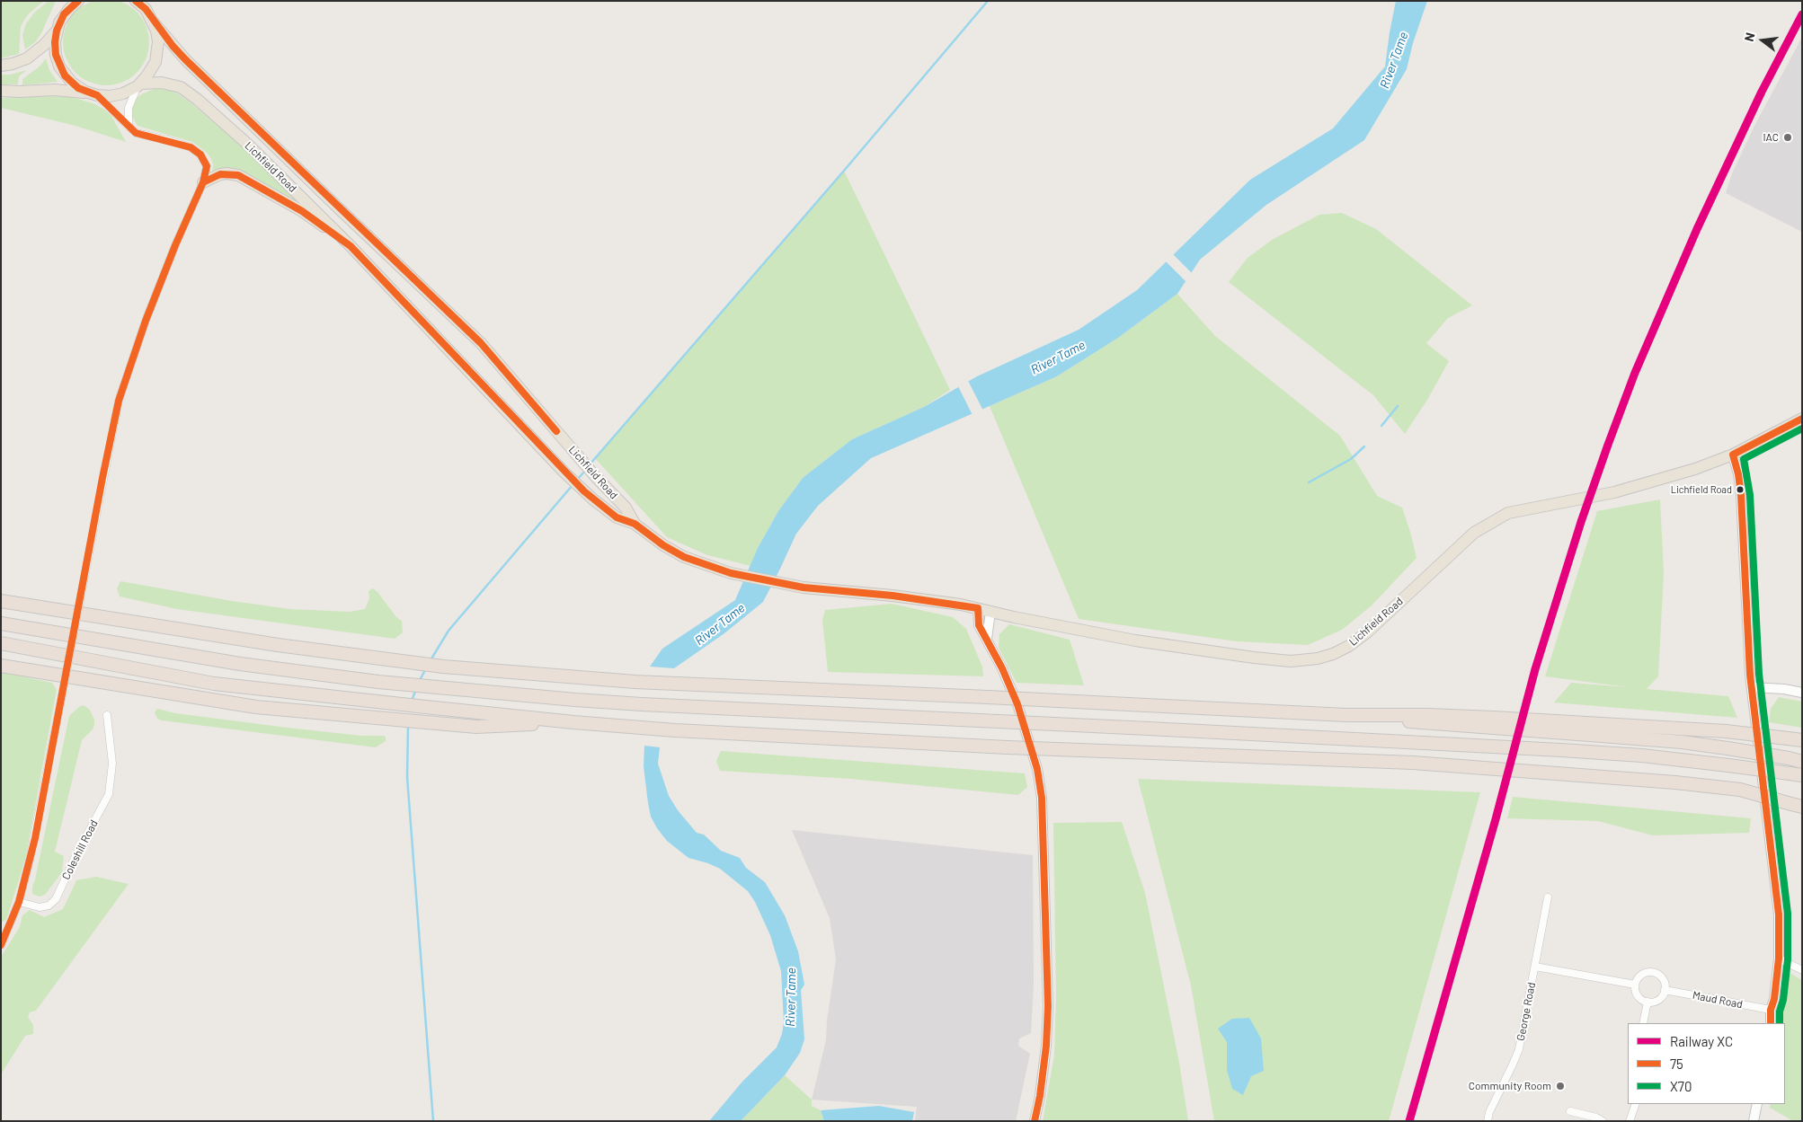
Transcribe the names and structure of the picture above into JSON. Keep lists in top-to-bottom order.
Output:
{
  "streets": {
    "highway": ["Lichfield Road"],
    "street": ["Coleshill Road", "Maud Road", "George Road"]
  },
  "water": ["River Tame"],
  "places": ["IAC", "Lichfield Road", "Community Room"],
  "lines": ["transit line 75", "rail line XC", "transit line X70"],
  "legend": ["Railway XC", "75", "X70"],
  "north": "left"
}
